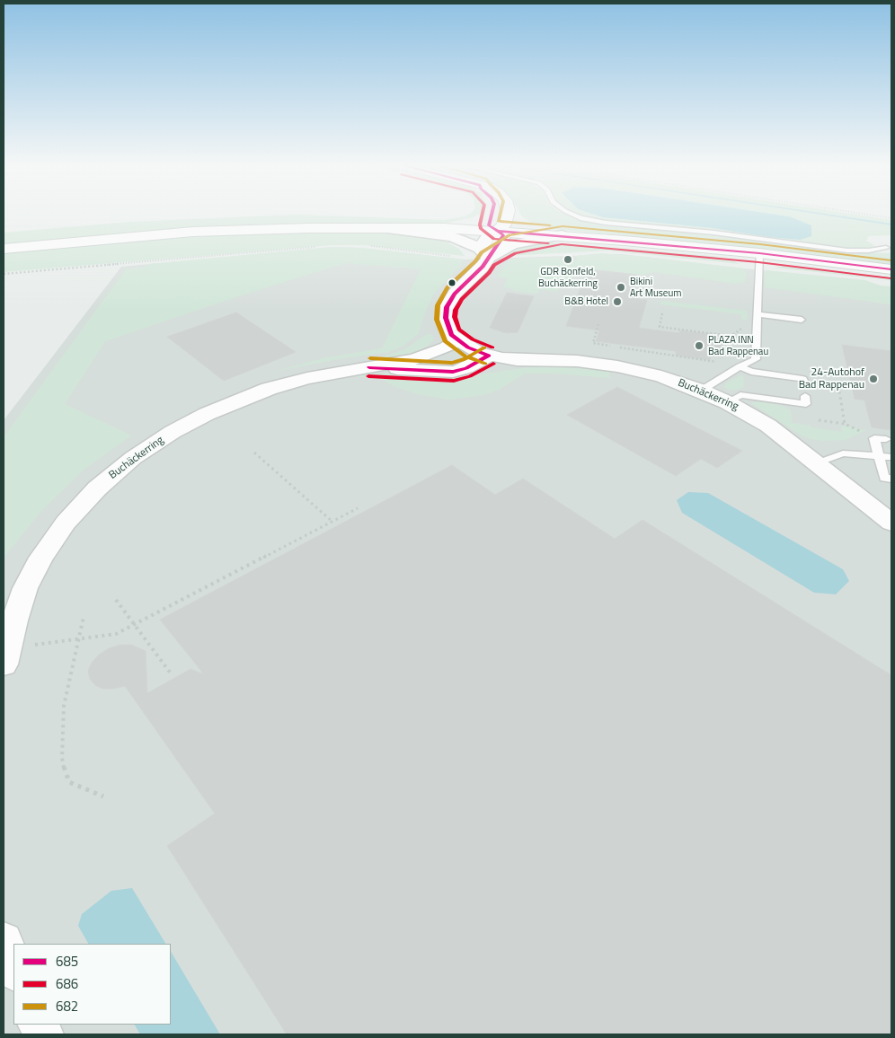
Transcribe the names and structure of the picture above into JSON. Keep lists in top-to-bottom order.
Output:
{
  "streets": {
    "street": ["Buchäckerring"]
  },
  "places": [
    "GDR Bonfeld, Buchäckerring",
    "Bikini Art Museum",
    "B&B Hotel",
    "PLAZA INN Bad Rappenau",
    "24-Autohof Bad Rappenau"
  ],
  "lines": ["transit line 685", "transit line 686", "transit line 682"],
  "legend": ["685", "686", "682"]
}
